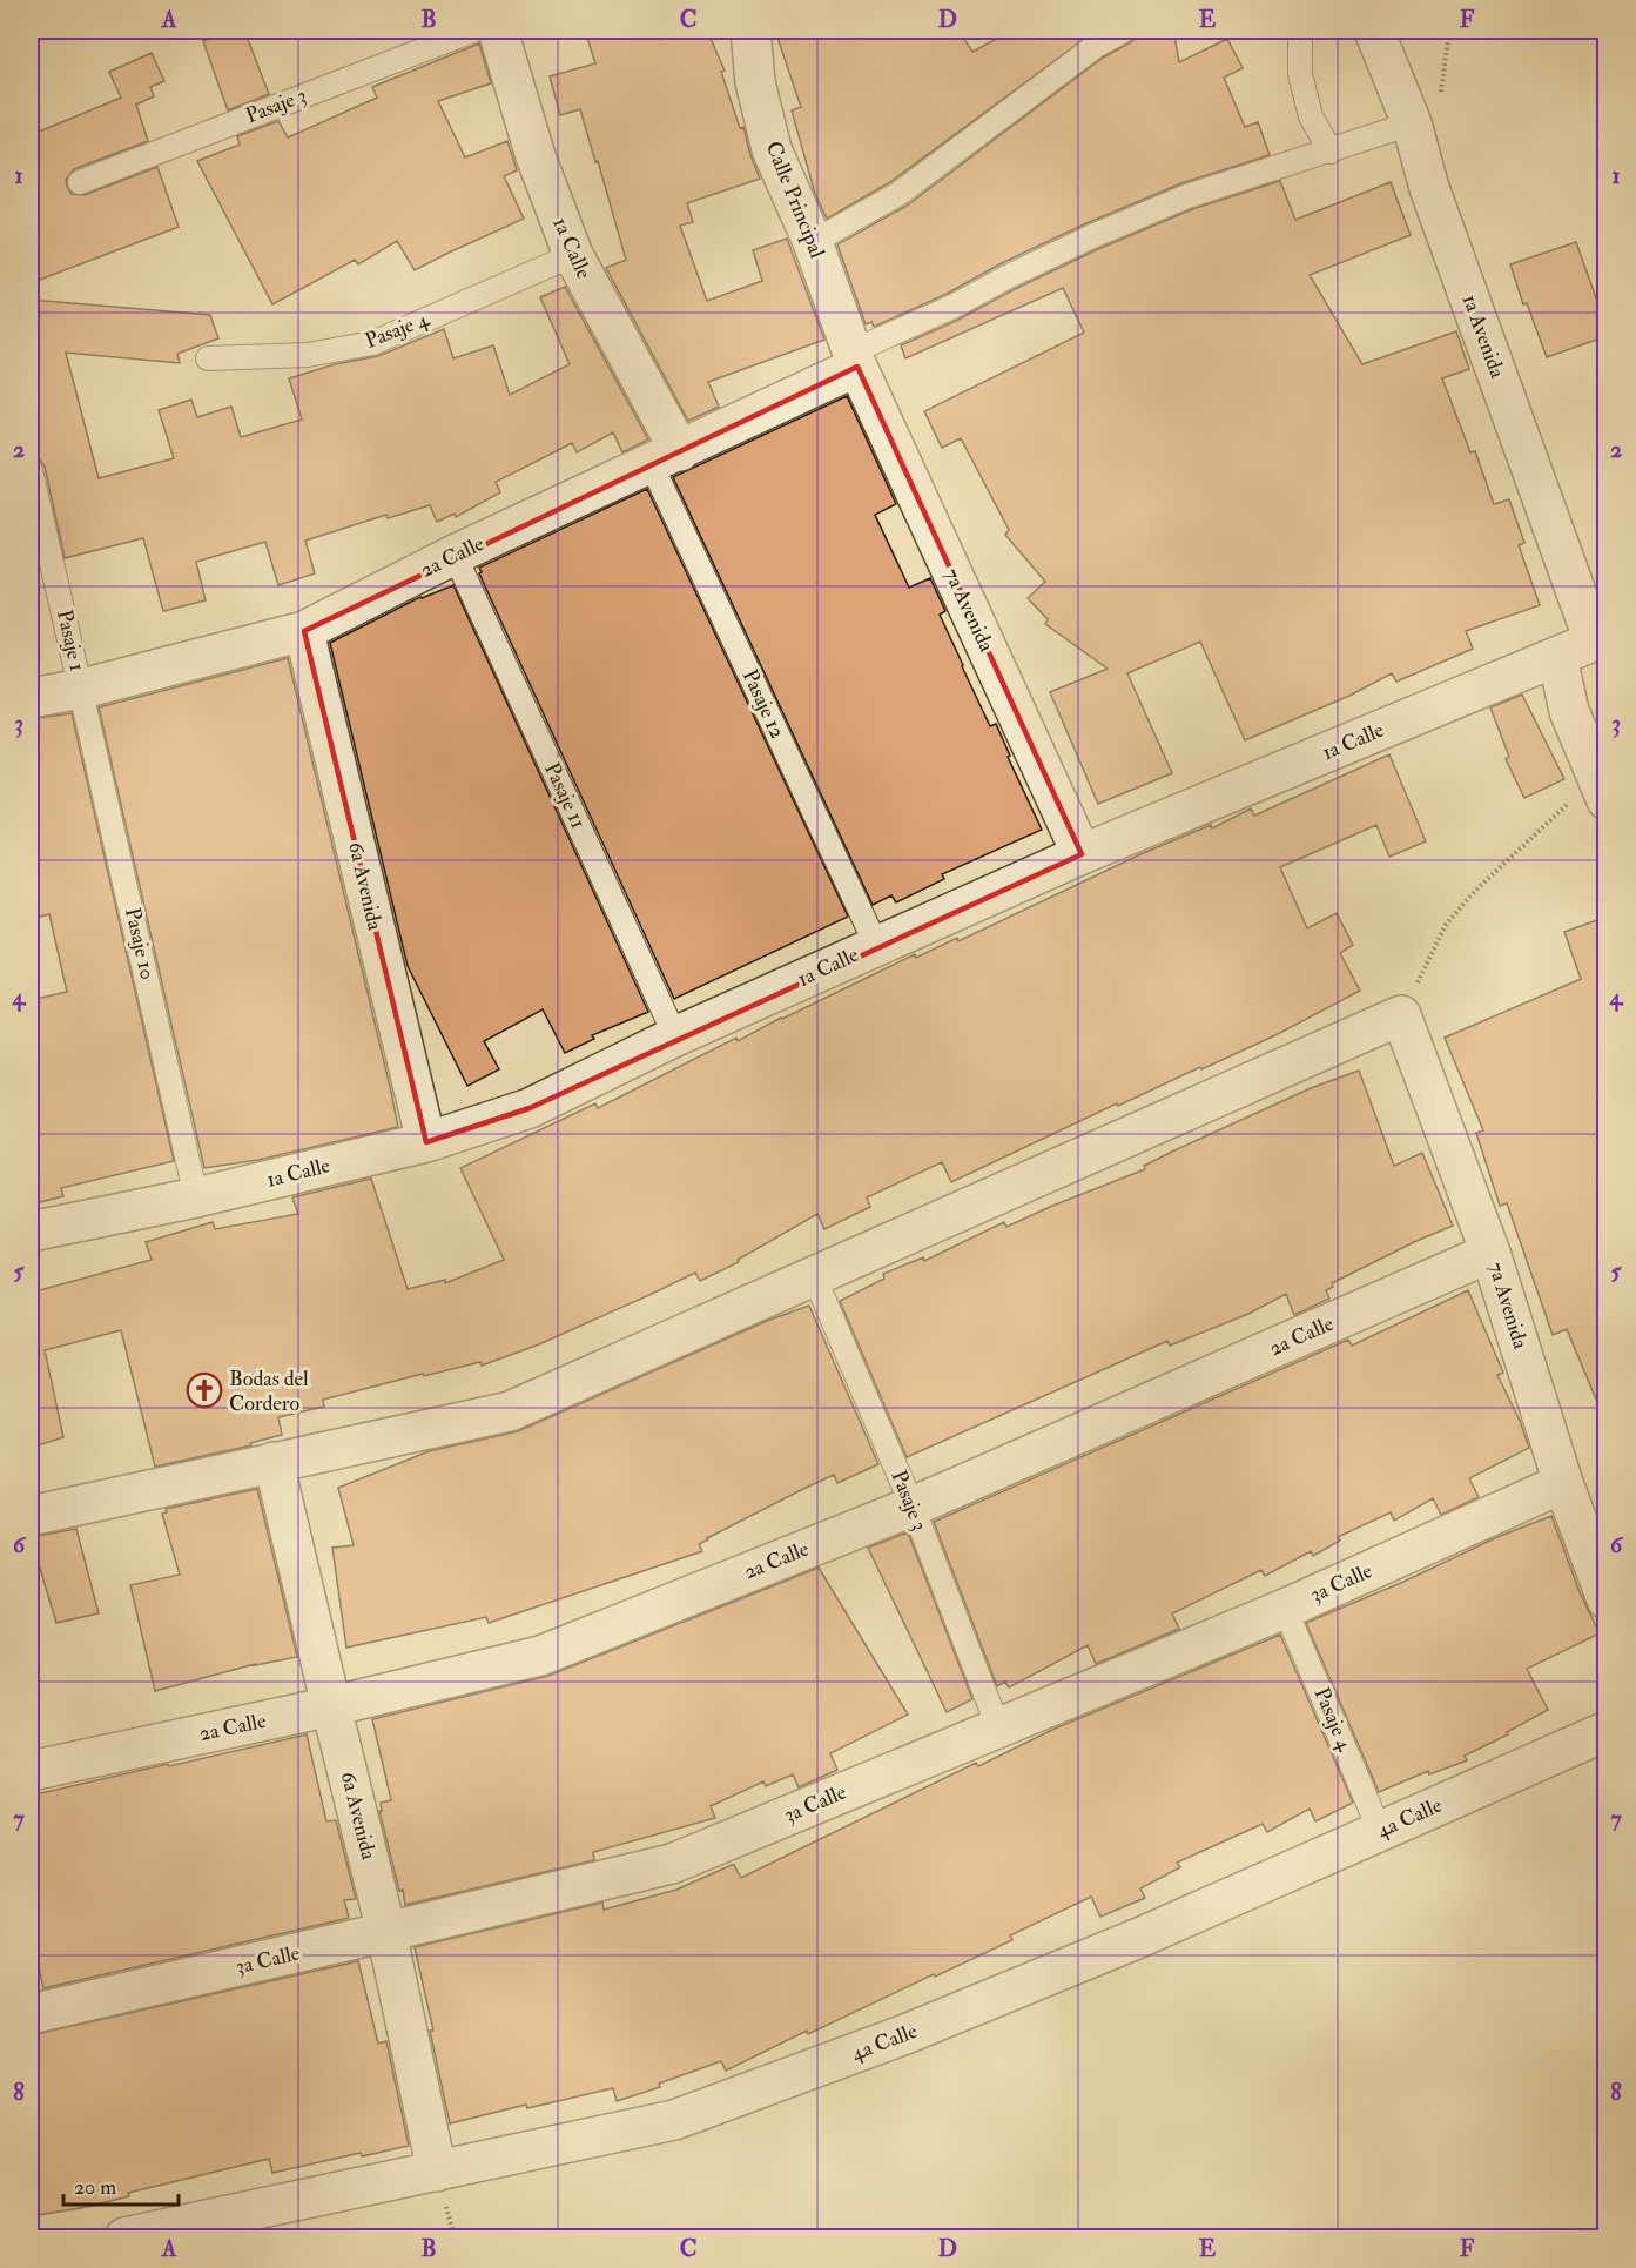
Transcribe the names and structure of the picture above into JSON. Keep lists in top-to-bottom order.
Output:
{
  "streets": {
    "street": [
      "Calle Principal",
      "1a Calle",
      "1a Avenida",
      "2a Calle",
      "7a Avenida",
      "6a Avenida",
      "3a Calle",
      "4a Calle"
    ],
    "lane": [
      "Pasaje 3",
      "Pasaje 4",
      "Pasaje 1",
      "Pasaje 12",
      "Pasaje 11",
      "Pasaje 10"
    ]
  },
  "crossings": [
    ["Pasaje 3", "2a Calle"],
    ["Pasaje 3", "3a Calle"],
    ["Calle Principal", "2a Calle"],
    ["Calle Principal", "7a Avenida"],
    ["1a Calle", "Pasaje 4"],
    ["1a Calle", "1a Avenida"],
    ["1a Calle", "2a Calle"],
    ["1a Calle", "7a Avenida"],
    ["1a Calle", "Pasaje 12"],
    ["1a Calle", "Pasaje 11"],
    ["1a Calle", "6a Avenida"],
    ["1a Calle", "Pasaje 10"],
    ["Pasaje 4", "3a Calle"],
    ["Pasaje 4", "4a Calle"],
    ["2a Calle", "7a Avenida"],
    ["2a Calle", "Pasaje 1"],
    ["2a Calle", "Pasaje 12"],
    ["2a Calle", "Pasaje 11"],
    ["2a Calle", "6a Avenida"],
    ["2a Calle", "Pasaje 10"],
    ["7a Avenida", "3a Calle"],
    ["Pasaje 1", "Pasaje 10"],
    ["6a Avenida", "3a Calle"],
    ["6a Avenida", "4a Calle"]
  ],
  "places": {
    "church": ["Bodas del Cordero"]
  },
  "scale_bar": "20 m",
  "grid": {
    "columns": [
      "A",
      "B",
      "C",
      "D",
      "E",
      "F"
    ],
    "rows": [
      "1",
      "2",
      "3",
      "4",
      "5",
      "6",
      "7",
      "8"
    ]
  }
}
